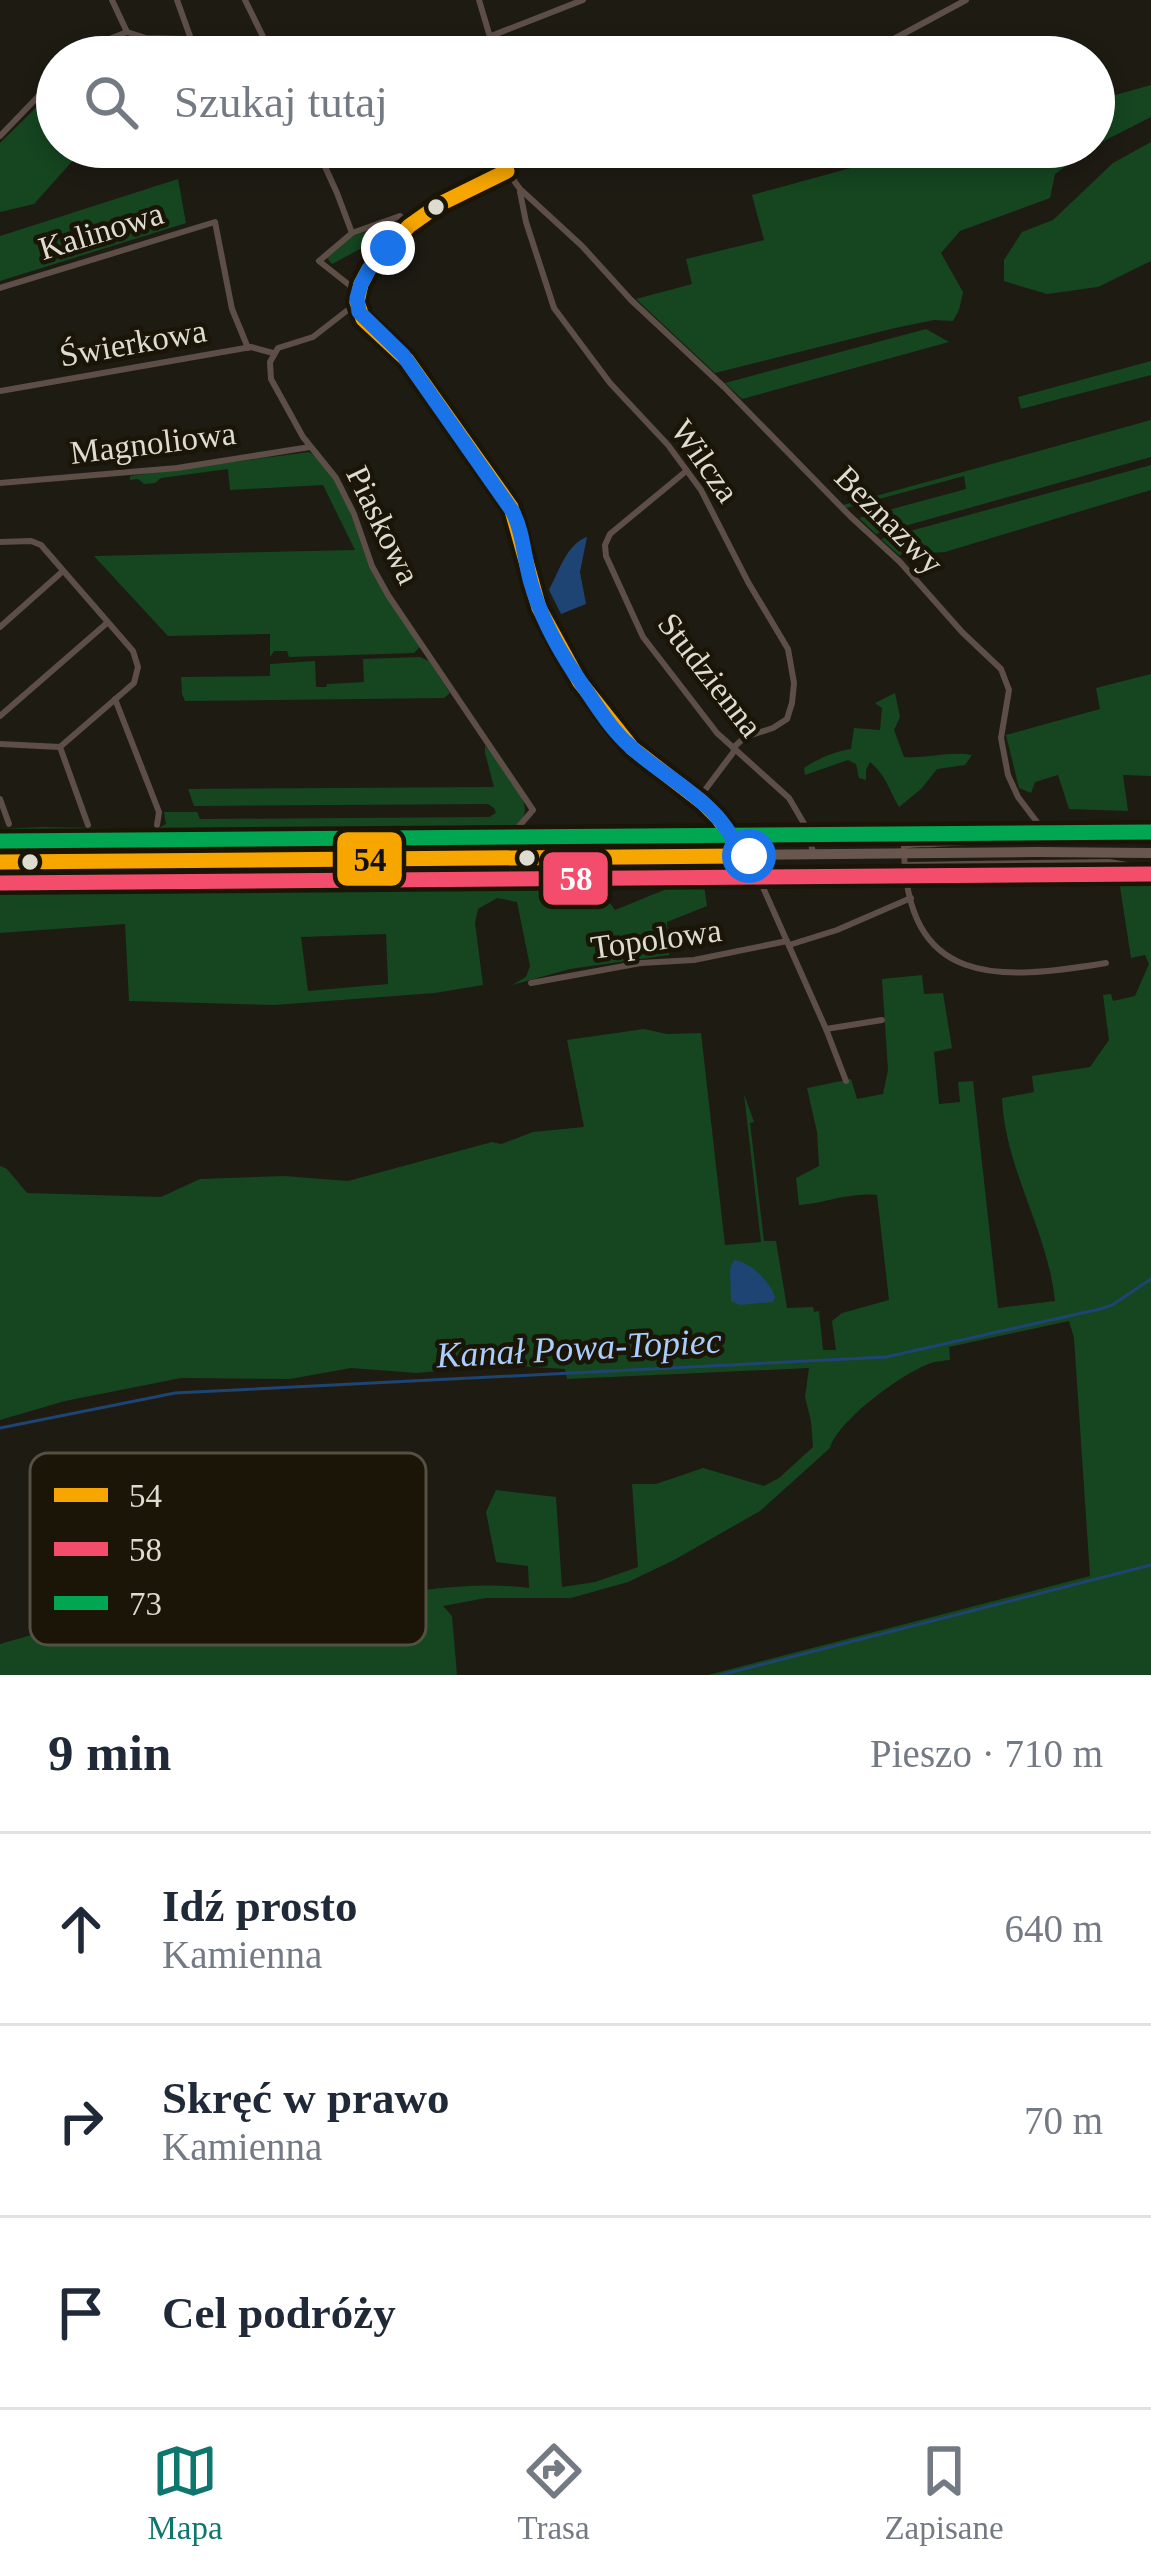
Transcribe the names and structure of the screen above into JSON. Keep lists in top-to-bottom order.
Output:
{
  "streets": {
    "street": [
      "Kalinowa",
      "Świerkowa",
      "Magnoliowa",
      "Wilcza",
      "Beznazwy",
      "Piaskowa",
      "Studzienna",
      "Topolowa"
    ]
  },
  "crossings": [
    ["Kalinowa", "Świerkowa"],
    ["Świerkowa", "Piaskowa"],
    ["Magnoliowa", "Piaskowa"],
    ["Wilcza", "Beznazwy"],
    ["Wilcza", "Studzienna"],
    ["Wilcza", "Topolowa"]
  ],
  "water": ["Kanał Powa-Topiec"],
  "lines": ["transit line 54", "transit line 73", "transit line 58"],
  "legend": ["54", "58", "73"],
  "page": {
    "search": "Szukaj tutaj",
    "heading": ["9 min", "Pieszo · 710 m"],
    "list": [
      ["Idź prosto", "Kamienna", "640 m"],
      ["Skręć w prawo", "Kamienna", "70 m"],
      "Cel podróży"
    ],
    "nav": ["Mapa", "Trasa", "Zapisane"]
  }
}
